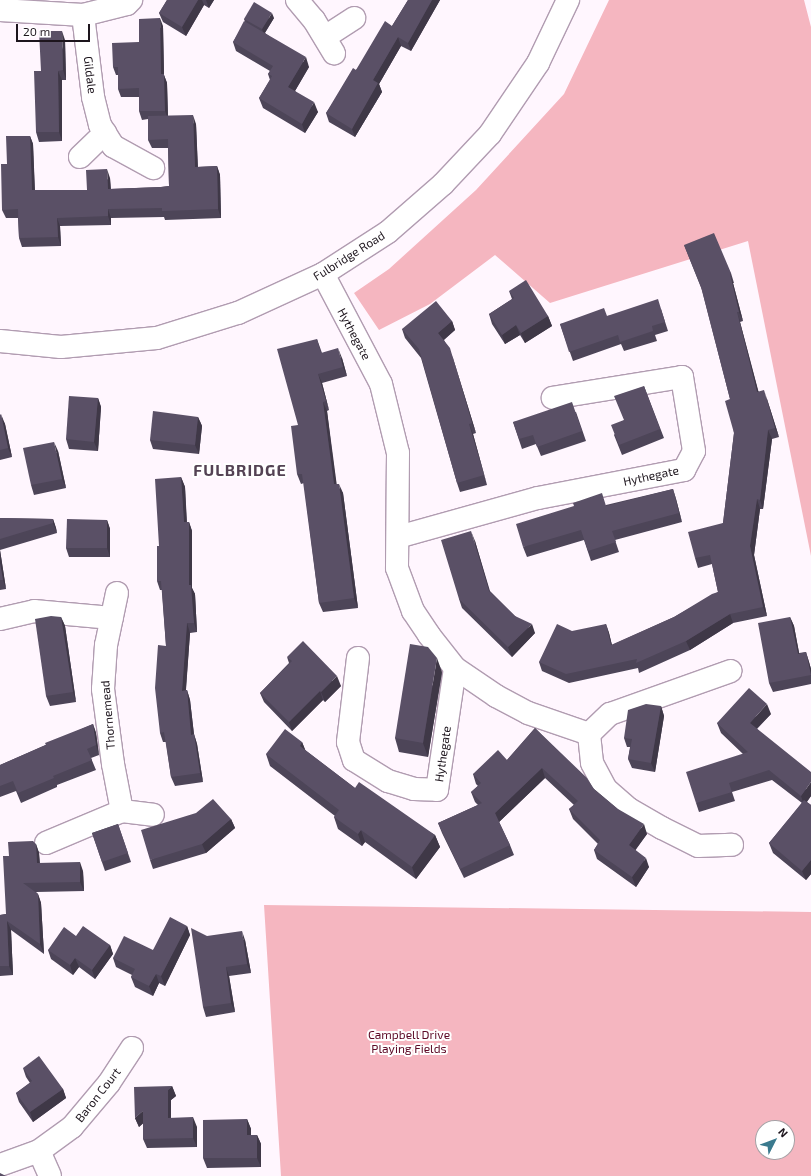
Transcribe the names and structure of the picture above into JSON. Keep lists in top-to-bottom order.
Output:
{
  "streets": {
    "street": [
      "Gildale",
      "Fulbridge Road",
      "Hythegate",
      "Thornemead",
      "Baron Court"
    ]
  },
  "crossings": [
    ["Fulbridge Road", "Hythegate"]
  ],
  "districts": ["FULBRIDGE"],
  "parks": ["Campbell Drive Playing Fields"],
  "scale_bar": "20 m",
  "north": "top right"
}
